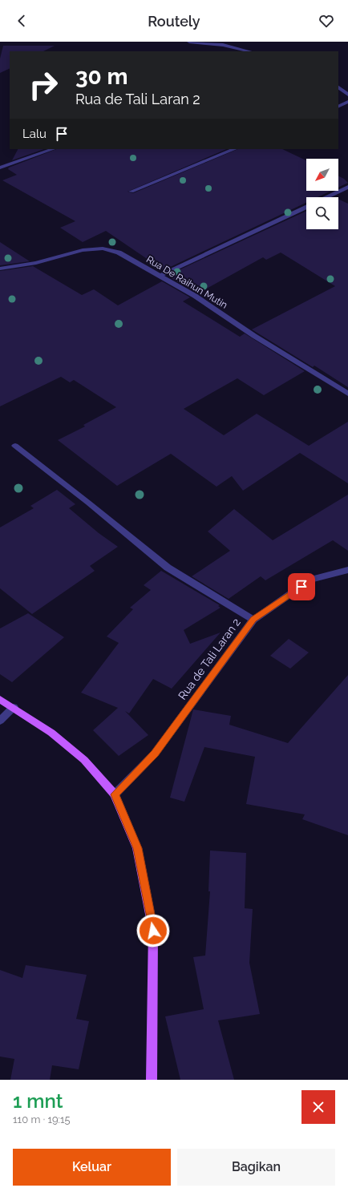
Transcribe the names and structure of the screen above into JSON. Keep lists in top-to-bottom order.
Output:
{
  "streets": {
    "street": ["Rua De Raihun Mutin", "Rua de Tali Laran 2"]
  },
  "north": "bottom left",
  "page": {
    "header": "Routely",
    "turn": ["30 m", "Rua de Tali Laran 2"],
    "then": "Lalu",
    "heading": ["1 mnt", "110 m · 19:15"],
    "buttons": ["Keluar", "Bagikan"]
  }
}
